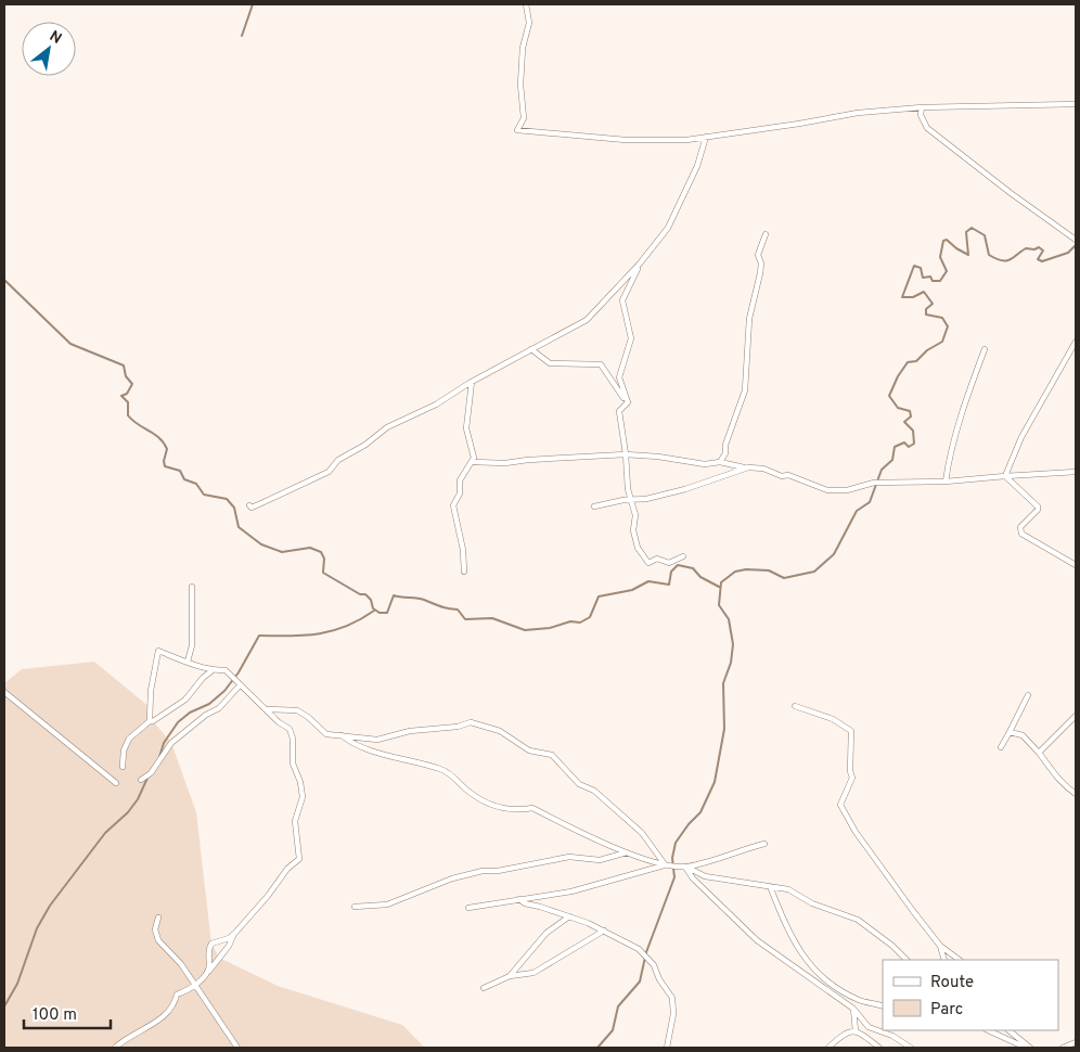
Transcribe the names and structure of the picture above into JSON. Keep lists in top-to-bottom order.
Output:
{
  "legend": ["Route", "Parc"],
  "scale_bar": "100 m",
  "north": "top right"
}
